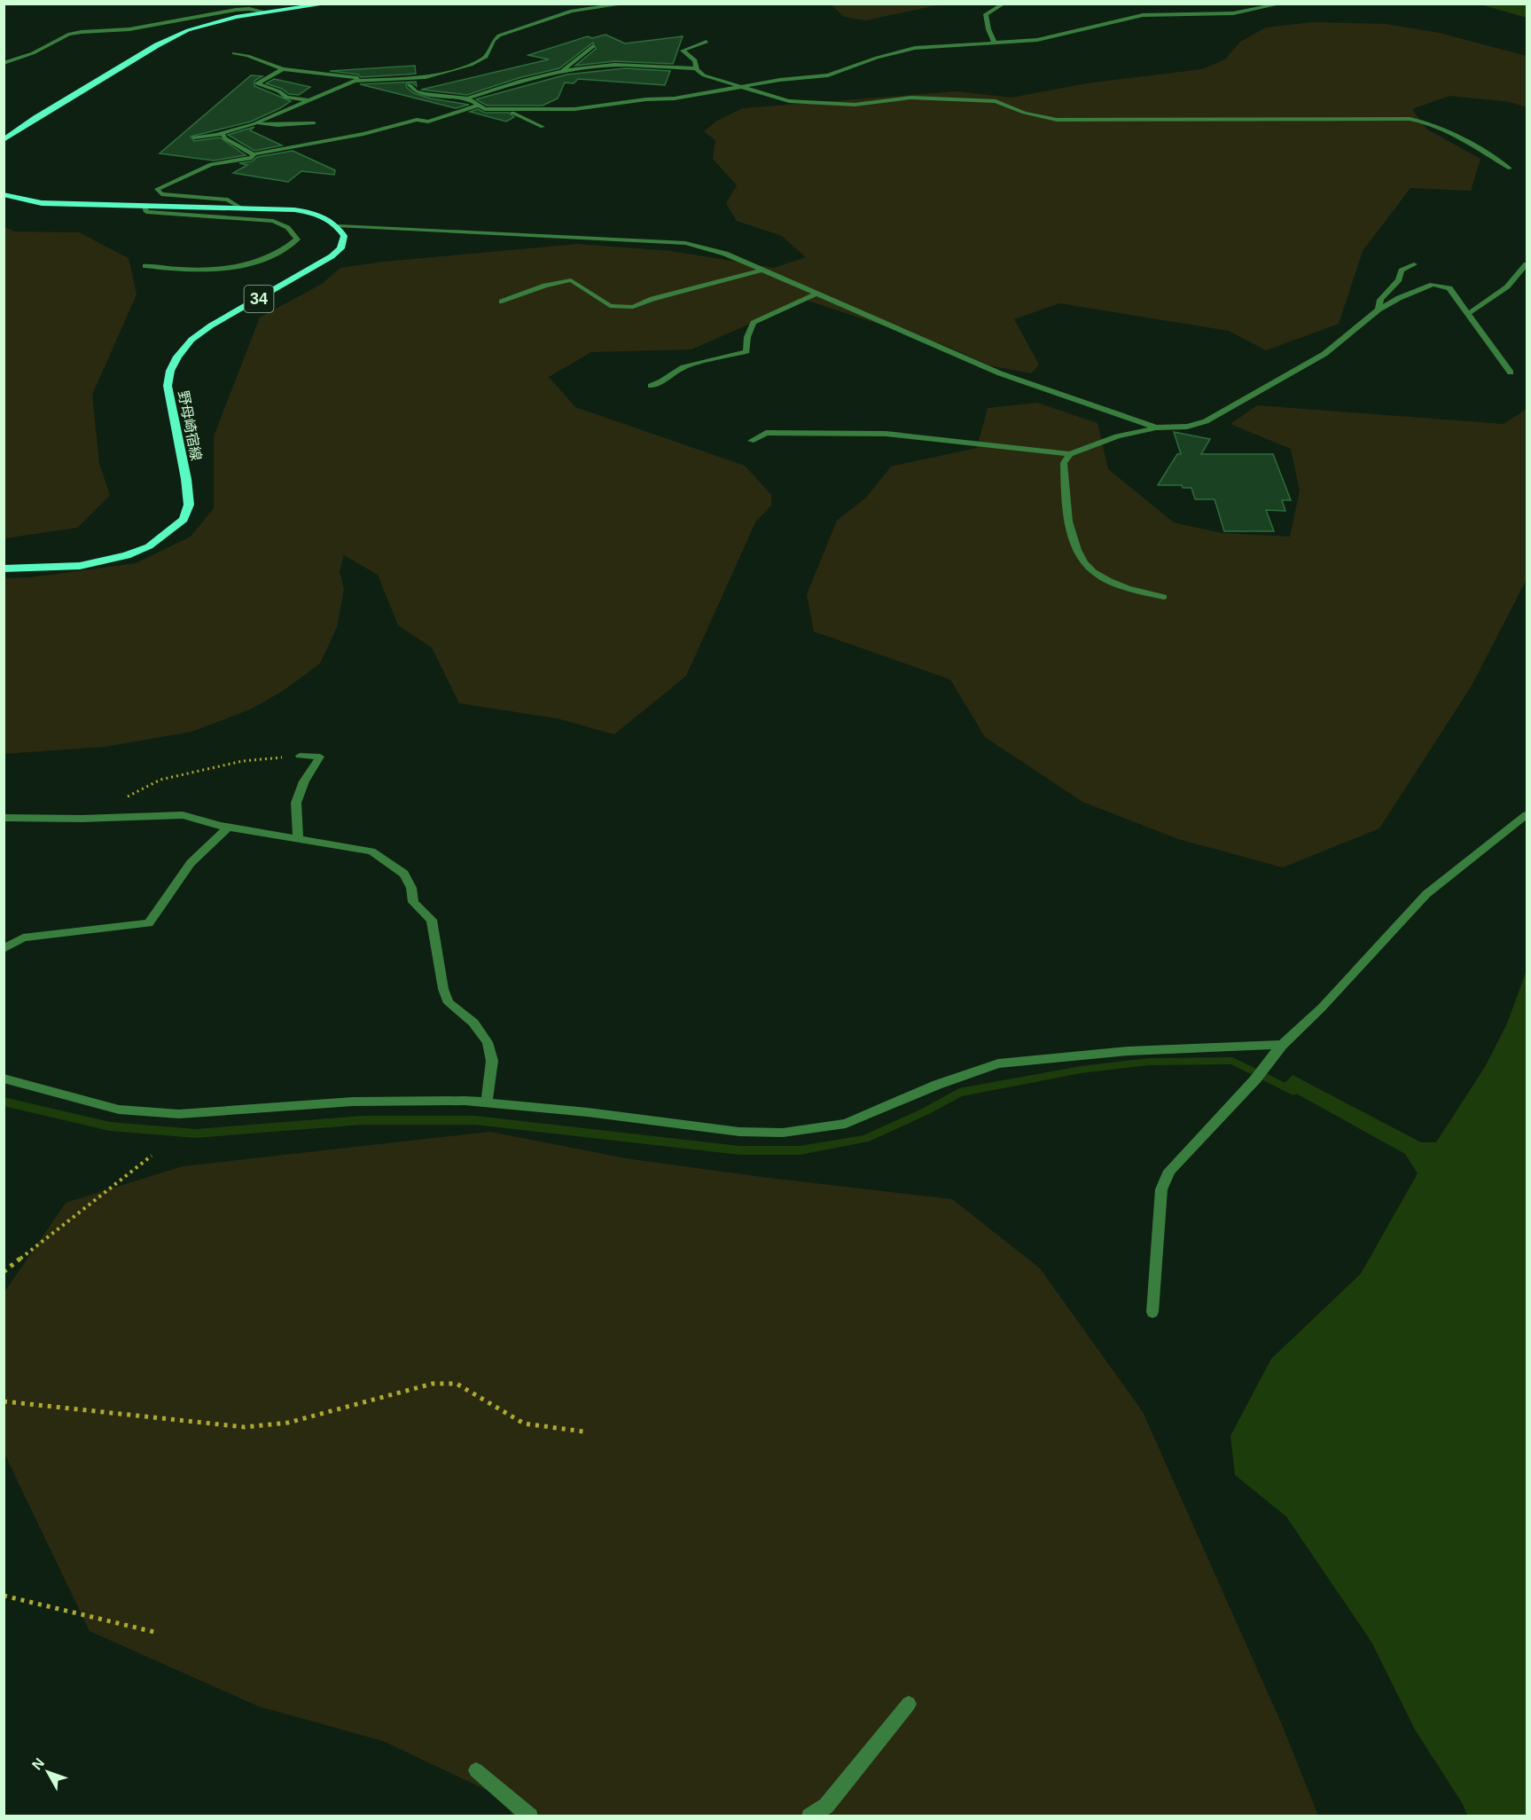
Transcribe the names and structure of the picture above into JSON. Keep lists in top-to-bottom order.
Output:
{
  "streets": {
    "main road": ["34", "野母崎宿線"]
  },
  "north": "top left"
}
